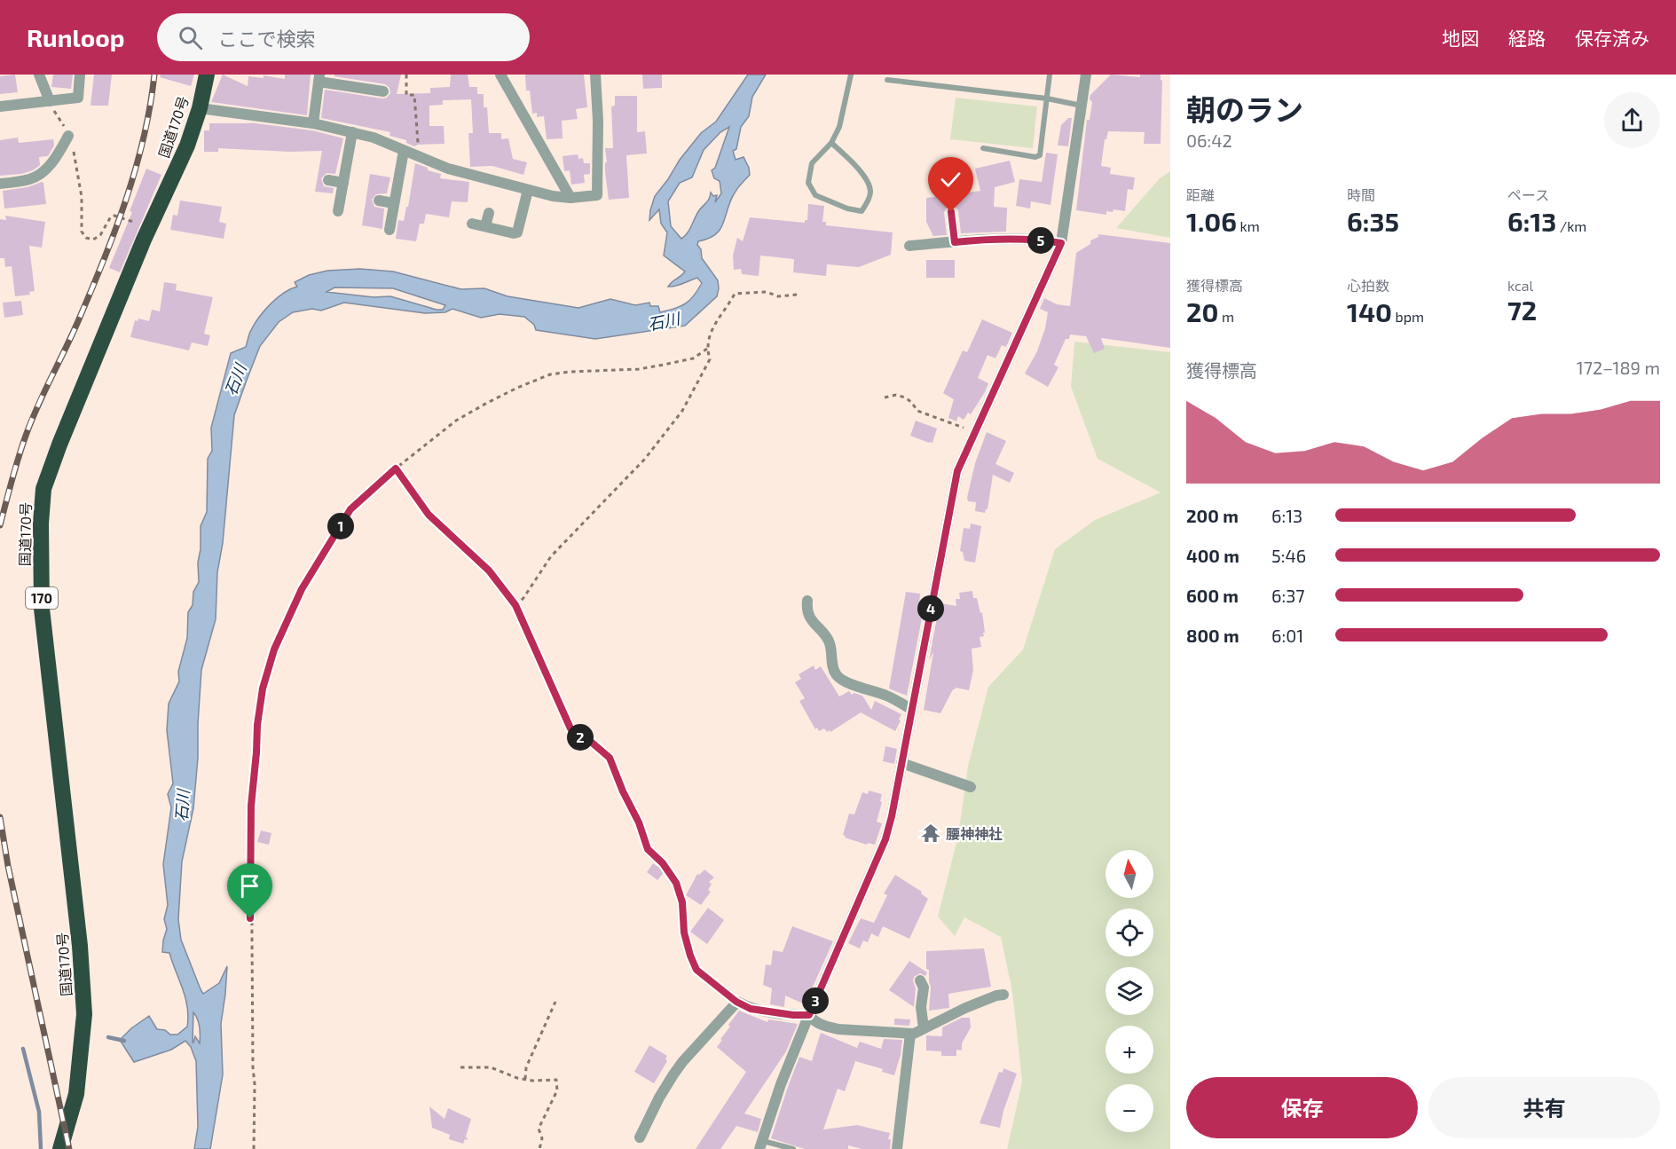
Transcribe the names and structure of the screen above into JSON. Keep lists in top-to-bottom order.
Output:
{
  "streets": {
    "highway": ["国道170号", "170"]
  },
  "water": ["石川"],
  "places": {
    "temple": ["腰神神社"]
  },
  "north": "top",
  "page": {
    "header": "Runloop",
    "search": "ここで検索",
    "nav": ["地図", "経路", "保存済み"],
    "heading": ["朝のラン", "06:42"],
    "stats": [
      ["距離", "1.06 km"],
      ["時間", "6:35"],
      ["ペース", "6:13 /km"],
      ["獲得標高", "20 m"],
      ["心拍数", "140 bpm"],
      ["kcal", "72"]
    ],
    "pins": [
      "5",
      "1",
      "4",
      "2",
      "3"
    ],
    "chart": ["獲得標高", "172–189 m"],
    "list": [
      {
        "name": "200 m",
        "note": "6:13"
      },
      {
        "name": "400 m",
        "note": "5:46"
      },
      {
        "name": "600 m",
        "note": "6:37"
      },
      {
        "name": "800 m",
        "note": "6:01"
      }
    ],
    "map_buttons": ["+", "−"],
    "buttons": ["保存", "共有"]
  }
}
